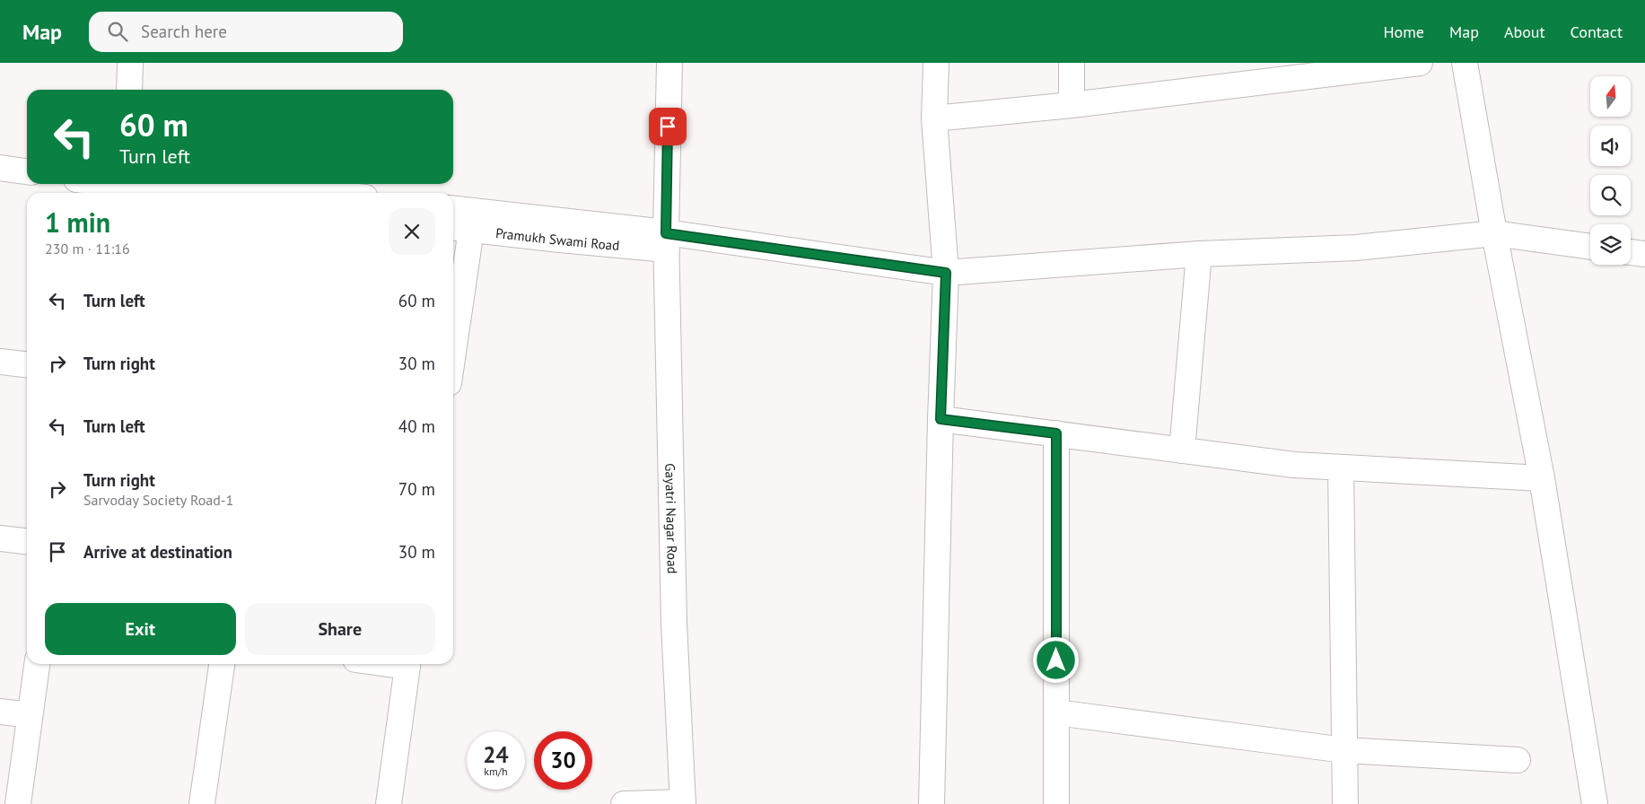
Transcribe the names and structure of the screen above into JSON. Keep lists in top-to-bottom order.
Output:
{
  "streets": {
    "street": ["Pramukh Swami Road", "Gayatri Nagar Road"]
  },
  "crossings": [
    ["Pramukh Swami Road", "Gayatri Nagar Road"]
  ],
  "north": "top",
  "page": {
    "header": "Map",
    "search": "Search here",
    "nav": [
      "Home",
      "Map",
      "About",
      "Contact"
    ],
    "turn": ["60 m", "Turn left"],
    "heading": ["1 min", "230 m · 11:16"],
    "list": [
      {
        "name": "Turn left",
        "value": "60 m"
      },
      {
        "name": "Turn right",
        "value": "30 m"
      },
      {
        "name": "Turn left",
        "value": "40 m"
      },
      {
        "name": "Turn right",
        "note": "Sarvoday Society Road-1",
        "value": "70 m"
      },
      {
        "name": "Arrive at destination",
        "value": "30 m"
      }
    ],
    "buttons": ["Exit", "Share"],
    "speed": "24 km/h",
    "limit": "30"
  }
}
